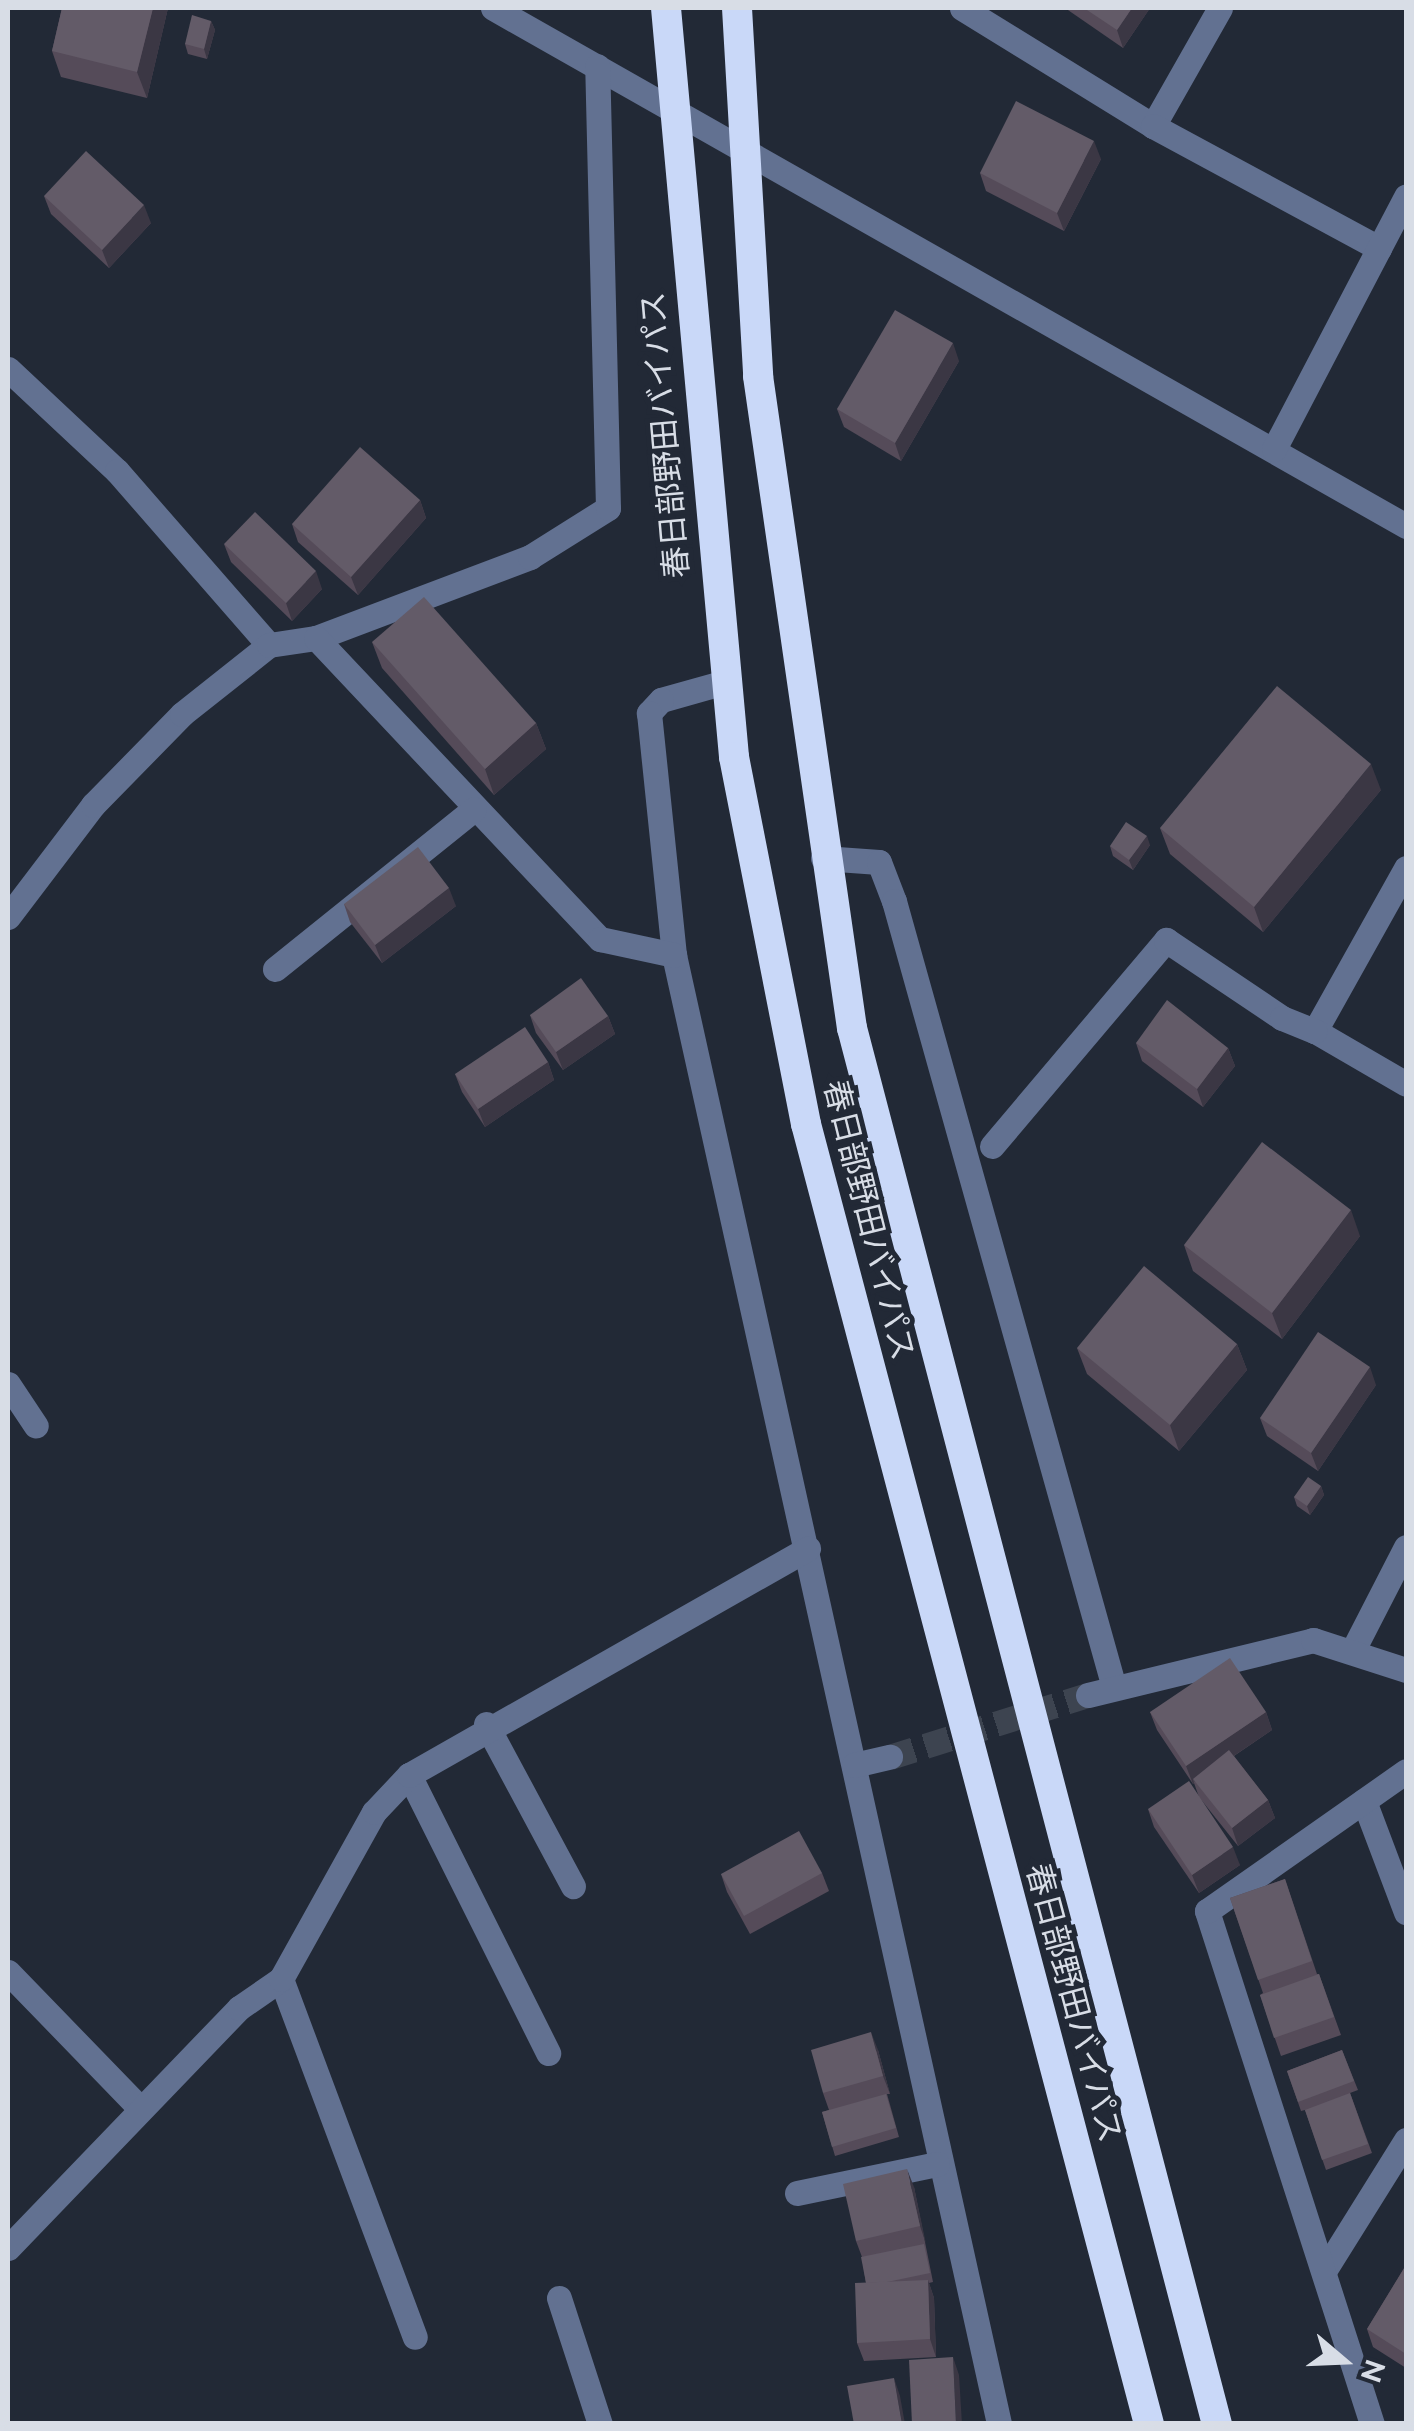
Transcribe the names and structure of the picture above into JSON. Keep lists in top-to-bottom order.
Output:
{
  "streets": {
    "highway": ["春日部野田バイパス"]
  },
  "north": "right"
}
